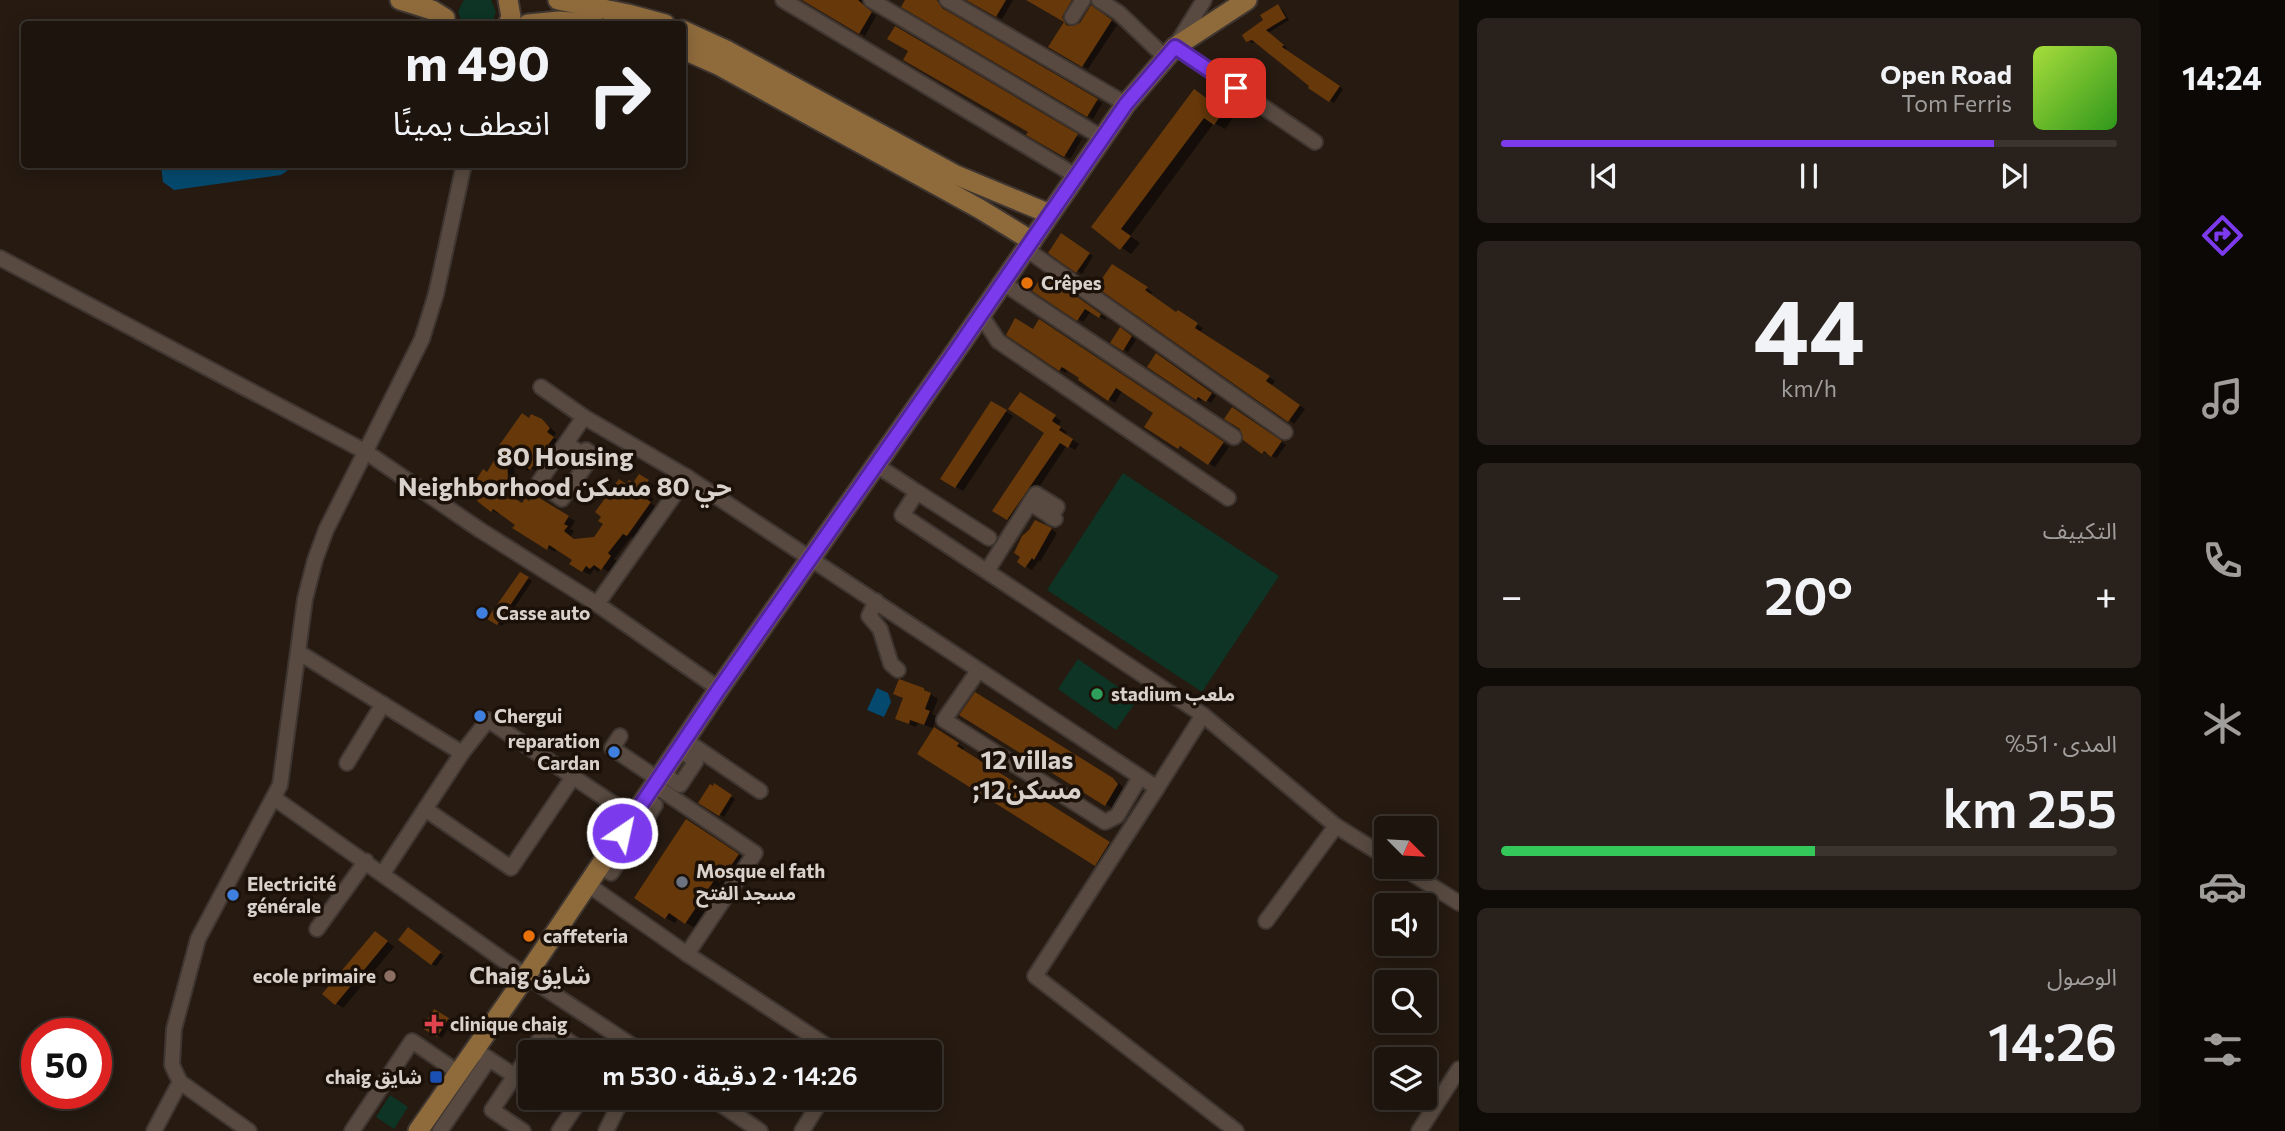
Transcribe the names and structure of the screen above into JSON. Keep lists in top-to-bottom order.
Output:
{
  "districts": ["80 Housing Neighborhood حي 80 مسكن", "12 villas ;12مسكن", "Chaig شايق"],
  "places": {
    "other": [
      "Crêpes",
      "Casse auto",
      "stadium ملعب",
      "Chergui",
      "reparation Cardan",
      "Mosque el fath مسجد الفتح",
      "Electricité générale",
      "caffeteria",
      "ecole primaire"
    ],
    "health": ["clinique chaig"],
    "transit": ["chaig شايق"]
  },
  "north": "bottom right",
  "page": {
    "tabs": "14:24",
    "turn": ["490 m", "انعطف يمينًا"],
    "song": ["Open Road", "Tom Ferris"],
    "tile": [
      ["44", "km/h"],
      "التكييف",
      ["المدى · 51%", "255 km"],
      ["الوصول", "14:26"]
    ],
    "heat": ["−", "20°", "+"],
    "limit": "50",
    "trip": "14:26 · 2 دقيقة · 530 m"
  }
}
